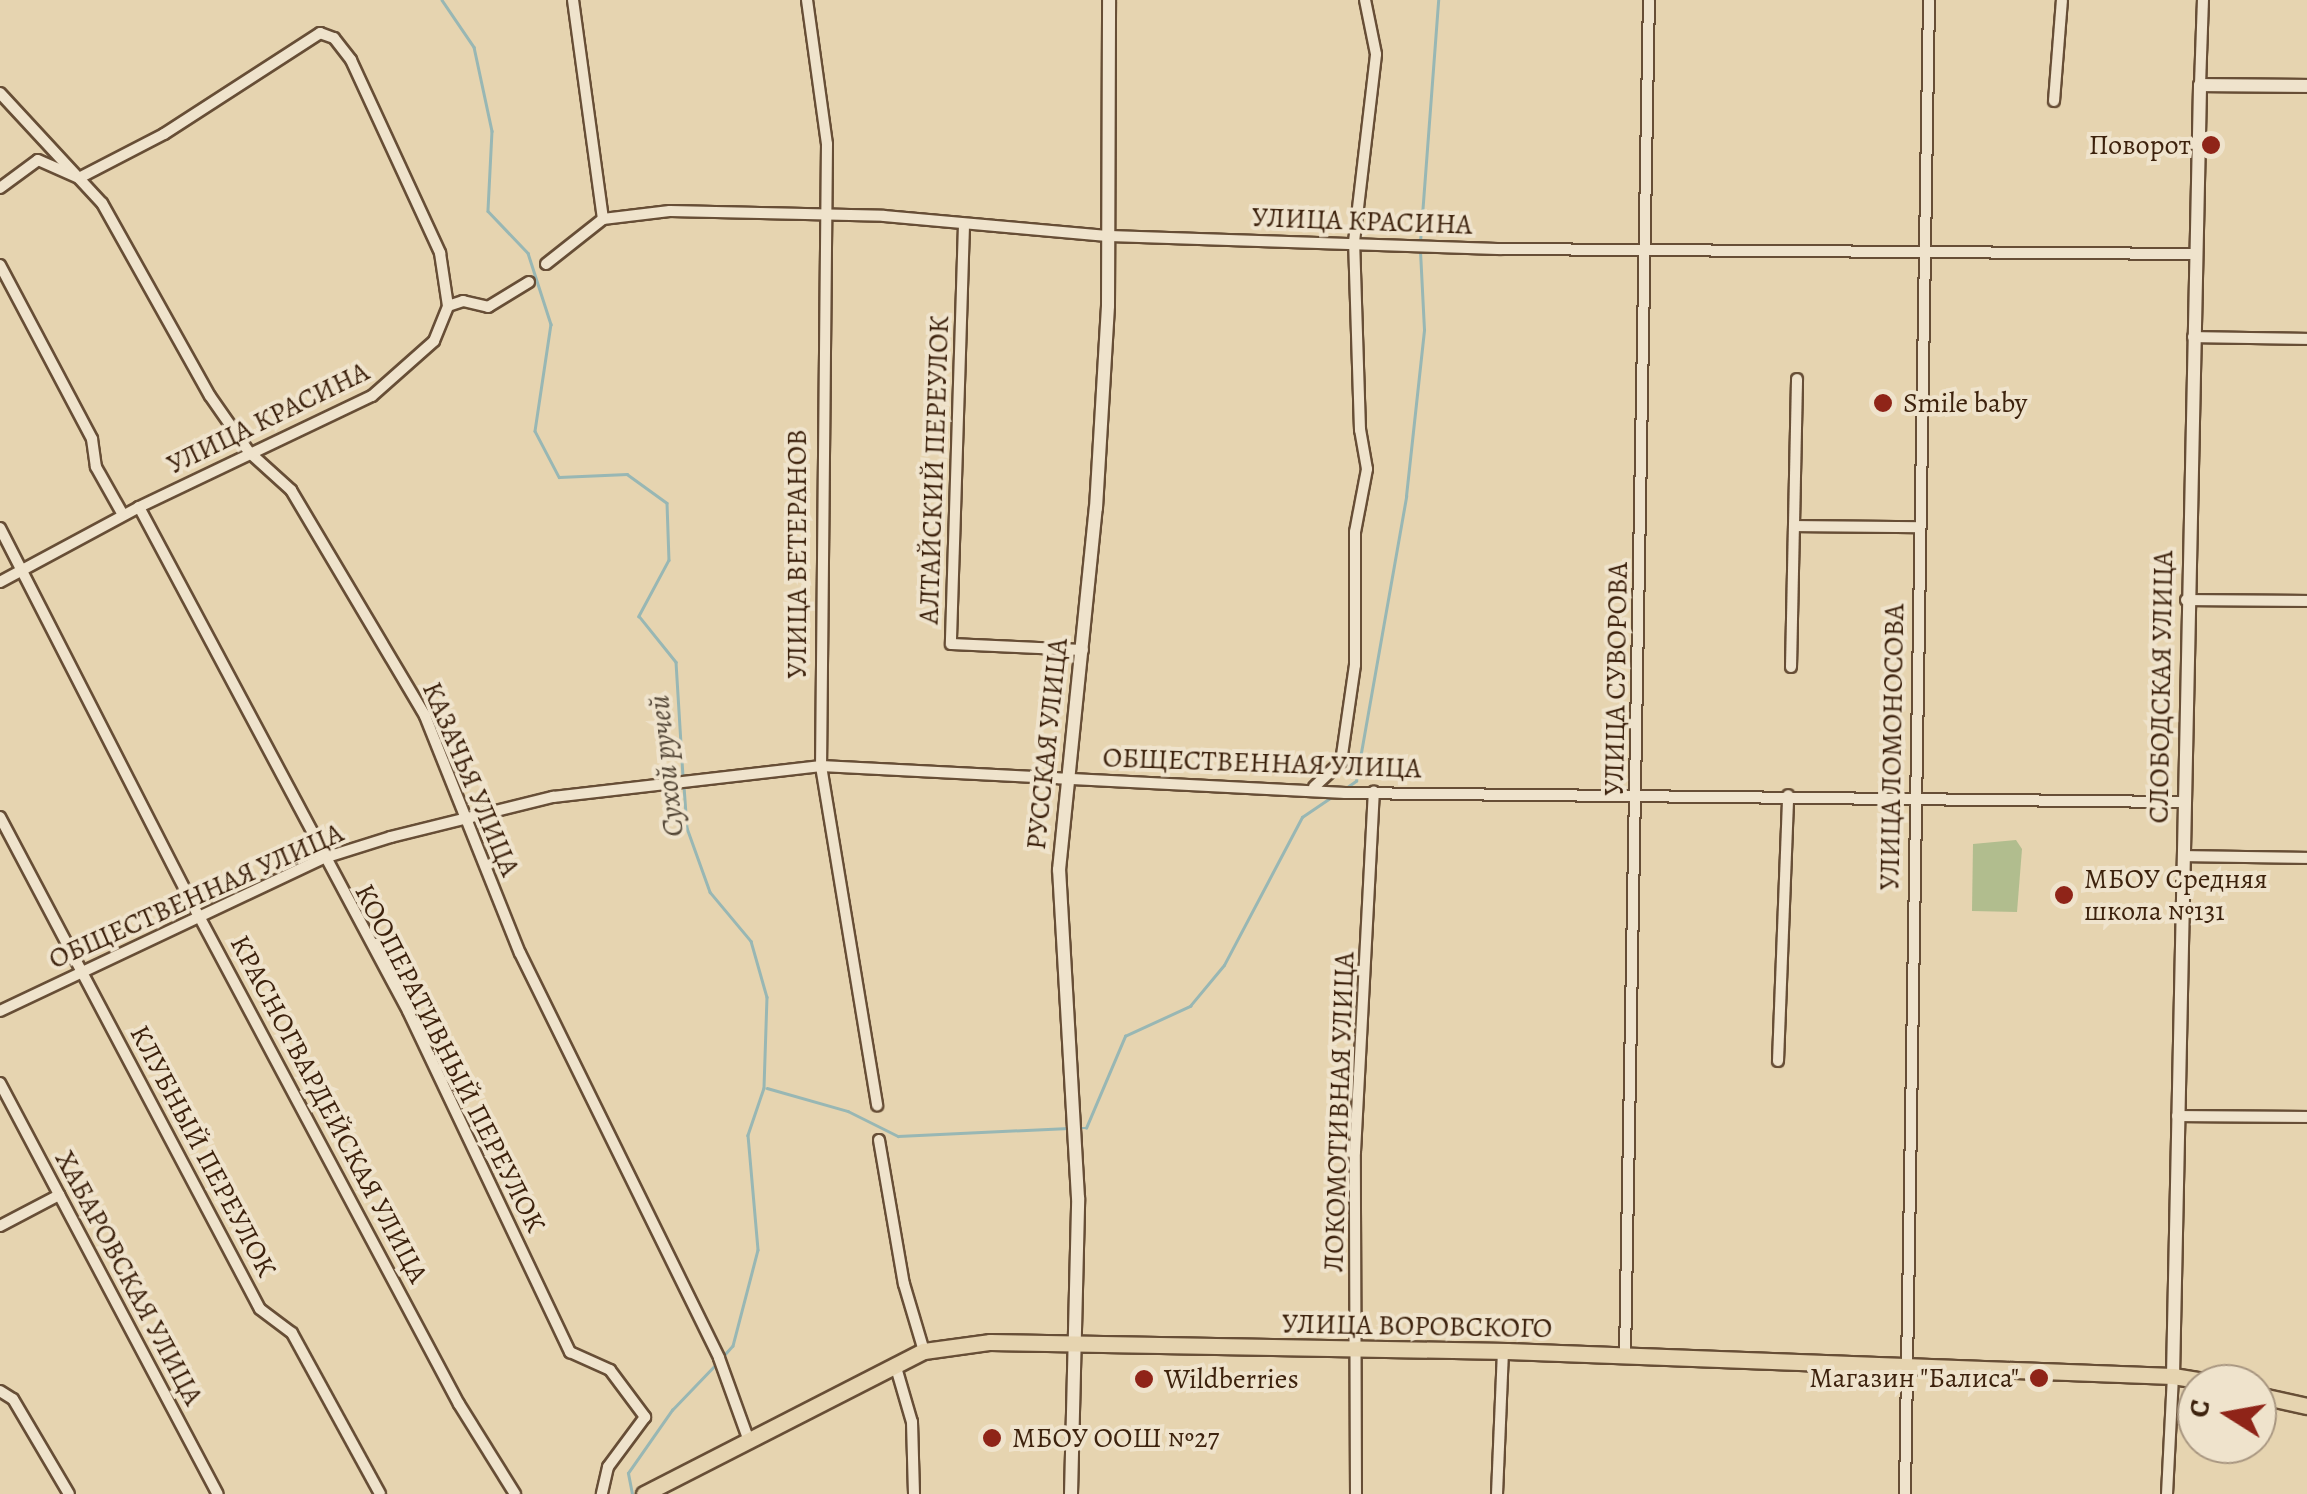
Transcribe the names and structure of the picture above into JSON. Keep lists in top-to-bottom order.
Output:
{
  "streets": {
    "main road": ["УЛИЦА ВОРОВСКОГО"],
    "street": [
      "УЛИЦА КРАСИНА",
      "АЛТАЙСКИЙ ПЕРЕУЛОК",
      "УЛИЦА ВЕТЕРАНОВ",
      "УЛИЦА СУВОРОВА",
      "СЛОБОДСКАЯ УЛИЦА",
      "РУССКАЯ УЛИЦА",
      "УЛИЦА ЛОМОНОСОВА",
      "ОБЩЕСТВЕННАЯ УЛИЦА",
      "КАЗАЧЬЯ УЛИЦА",
      "КООПЕРАТИВНЫЙ ПЕРЕУЛОК",
      "КРАСНОГВАРДЕЙСКАЯ УЛИЦА",
      "ЛОКОМОТИВНАЯ УЛИЦА",
      "КЛУБНЫЙ ПЕРЕУЛОК",
      "ХАБАРОВСКАЯ УЛИЦА"
    ]
  },
  "crossings": [
    ["УЛИЦА КРАСИНА", "АЛТАЙСКИЙ ПЕРЕУЛОК"],
    ["УЛИЦА КРАСИНА", "УЛИЦА ВЕТЕРАНОВ"],
    ["УЛИЦА КРАСИНА", "УЛИЦА СУВОРОВА"],
    ["УЛИЦА КРАСИНА", "СЛОБОДСКАЯ УЛИЦА"],
    ["УЛИЦА КРАСИНА", "РУССКАЯ УЛИЦА"],
    ["УЛИЦА КРАСИНА", "УЛИЦА ЛОМОНОСОВА"],
    ["УЛИЦА КРАСИНА", "КАЗАЧЬЯ УЛИЦА"],
    ["УЛИЦА КРАСИНА", "КООПЕРАТИВНЫЙ ПЕРЕУЛОК"],
    ["УЛИЦА КРАСИНА", "КРАСНОГВАРДЕЙСКАЯ УЛИЦА"],
    ["АЛТАЙСКИЙ ПЕРЕУЛОК", "РУССКАЯ УЛИЦА"],
    ["УЛИЦА ВЕТЕРАНОВ", "ОБЩЕСТВЕННАЯ УЛИЦА"],
    ["УЛИЦА СУВОРОВА", "ОБЩЕСТВЕННАЯ УЛИЦА"],
    ["УЛИЦА СУВОРОВА", "УЛИЦА ВОРОВСКОГО"],
    ["СЛОБОДСКАЯ УЛИЦА", "ОБЩЕСТВЕННАЯ УЛИЦА"],
    ["СЛОБОДСКАЯ УЛИЦА", "УЛИЦА ВОРОВСКОГО"],
    ["РУССКАЯ УЛИЦА", "ОБЩЕСТВЕННАЯ УЛИЦА"],
    ["РУССКАЯ УЛИЦА", "УЛИЦА ВОРОВСКОГО"],
    ["УЛИЦА ЛОМОНОСОВА", "ОБЩЕСТВЕННАЯ УЛИЦА"],
    ["УЛИЦА ЛОМОНОСОВА", "УЛИЦА ВОРОВСКОГО"],
    ["ОБЩЕСТВЕННАЯ УЛИЦА", "КАЗАЧЬЯ УЛИЦА"],
    ["ОБЩЕСТВЕННАЯ УЛИЦА", "КООПЕРАТИВНЫЙ ПЕРЕУЛОК"],
    ["ОБЩЕСТВЕННАЯ УЛИЦА", "КРАСНОГВАРДЕЙСКАЯ УЛИЦА"],
    ["ОБЩЕСТВЕННАЯ УЛИЦА", "ЛОКОМОТИВНАЯ УЛИЦА"],
    ["ОБЩЕСТВЕННАЯ УЛИЦА", "КЛУБНЫЙ ПЕРЕУЛОК"],
    ["КАЗАЧЬЯ УЛИЦА", "УЛИЦА ВОРОВСКОГО"],
    ["ЛОКОМОТИВНАЯ УЛИЦА", "УЛИЦА ВОРОВСКОГО"]
  ],
  "water": ["Сухой ручей"],
  "places": [
    "Поворот",
    "Smile baby",
    "МБОУ Средняя школа №131",
    "Магазин \"Балиса\"",
    "Wildberries",
    "МБОУ ООШ №27"
  ],
  "north": "left"
}
